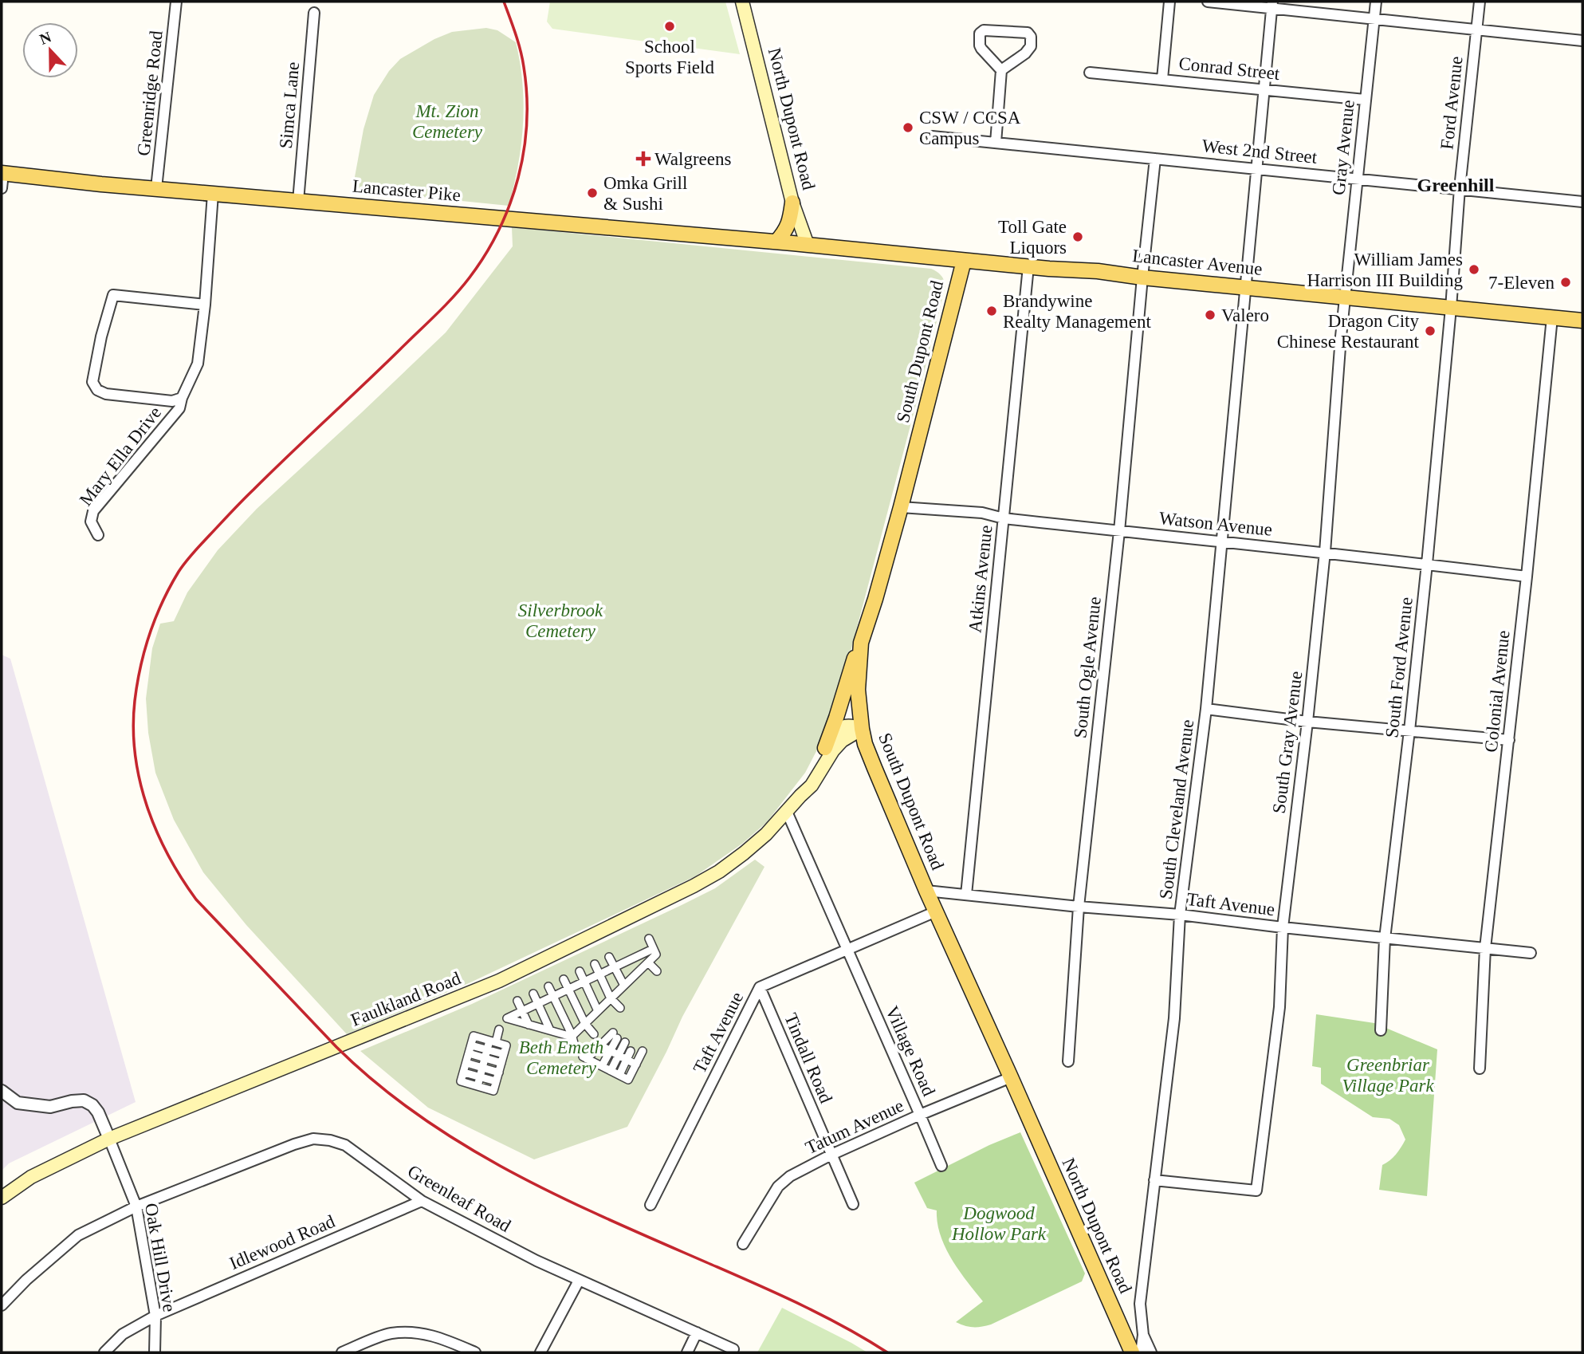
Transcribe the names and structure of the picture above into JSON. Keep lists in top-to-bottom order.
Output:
{
  "streets": {
    "main road": [
      "North Dupont Road",
      "Lancaster Pike",
      "Lancaster Avenue",
      "South Dupont Road",
      "Faulkland Road"
    ],
    "street": [
      "Conrad Street",
      "Greenridge Road",
      "Ford Avenue",
      "Simca Lane",
      "Gray Avenue",
      "West 2nd Street",
      "Mary Ella Drive",
      "Watson Avenue",
      "Atkins Avenue",
      "South Ogle Avenue",
      "South Ford Avenue",
      "Colonial Avenue",
      "South Gray Avenue",
      "South Cleveland Avenue",
      "Taft Avenue",
      "Village Road",
      "Tindall Road",
      "Tatum Avenue",
      "Greenleaf Road",
      "Idlewood Road",
      "Oak Hill Drive"
    ]
  },
  "crossings": [
    ["Conrad Street", "Gray Avenue"],
    ["Conrad Street", "South Cleveland Avenue"],
    ["Greenridge Road", "Lancaster Pike"],
    ["Ford Avenue", "West 2nd Street"],
    ["Ford Avenue", "Lancaster Avenue"],
    ["Ford Avenue", "South Ford Avenue"],
    ["Simca Lane", "Lancaster Pike"],
    ["North Dupont Road", "Lancaster Pike"],
    ["North Dupont Road", "Lancaster Avenue"],
    ["North Dupont Road", "South Dupont Road"],
    ["Gray Avenue", "West 2nd Street"],
    ["Gray Avenue", "Lancaster Avenue"],
    ["Gray Avenue", "South Gray Avenue"],
    ["West 2nd Street", "South Ogle Avenue"],
    ["West 2nd Street", "South Cleveland Avenue"],
    ["Lancaster Pike", "Lancaster Avenue"],
    ["Lancaster Pike", "Mary Ella Drive"],
    ["Lancaster Avenue", "South Dupont Road"],
    ["Lancaster Avenue", "Atkins Avenue"],
    ["Lancaster Avenue", "South Ogle Avenue"],
    ["Lancaster Avenue", "South Ford Avenue"],
    ["Lancaster Avenue", "Colonial Avenue"],
    ["Lancaster Avenue", "South Gray Avenue"],
    ["Lancaster Avenue", "South Cleveland Avenue"],
    ["South Dupont Road", "Watson Avenue"],
    ["South Dupont Road", "Taft Avenue"],
    ["South Dupont Road", "Faulkland Road"],
    ["South Dupont Road", "Tatum Avenue"],
    ["Watson Avenue", "Atkins Avenue"],
    ["Watson Avenue", "South Ogle Avenue"],
    ["Watson Avenue", "South Ford Avenue"],
    ["Watson Avenue", "Colonial Avenue"],
    ["Watson Avenue", "South Gray Avenue"],
    ["Watson Avenue", "South Cleveland Avenue"],
    ["Atkins Avenue", "Taft Avenue"],
    ["South Ogle Avenue", "Taft Avenue"],
    ["South Ford Avenue", "Taft Avenue"],
    ["Colonial Avenue", "Taft Avenue"],
    ["South Gray Avenue", "South Cleveland Avenue"],
    ["South Gray Avenue", "Taft Avenue"],
    ["South Cleveland Avenue", "Taft Avenue"],
    ["Taft Avenue", "Village Road"],
    ["Taft Avenue", "Tindall Road"],
    ["Faulkland Road", "Village Road"],
    ["Faulkland Road", "Oak Hill Drive"],
    ["Village Road", "Tatum Avenue"],
    ["Tindall Road", "Tatum Avenue"],
    ["Greenleaf Road", "Idlewood Road"],
    ["Greenleaf Road", "Oak Hill Drive"],
    ["Idlewood Road", "Oak Hill Drive"]
  ],
  "districts": ["Greenhill"],
  "parks": [
    "Mt. Zion Cemetery",
    "Silverbrook Cemetery",
    "Beth Emeth Cemetery",
    "Greenbriar Village Park",
    "Dogwood Hollow Park"
  ],
  "places": {
    "other": [
      "School Sports Field",
      "CSW / CCSA Campus",
      "Omka Grill & Sushi",
      "Toll Gate Liquors",
      "William James Harrison III Building",
      "7-Eleven",
      "Brandywine Realty Management",
      "Valero",
      "Dragon City Chinese Restaurant"
    ],
    "health": ["Walgreens"]
  },
  "north": "top"
}
